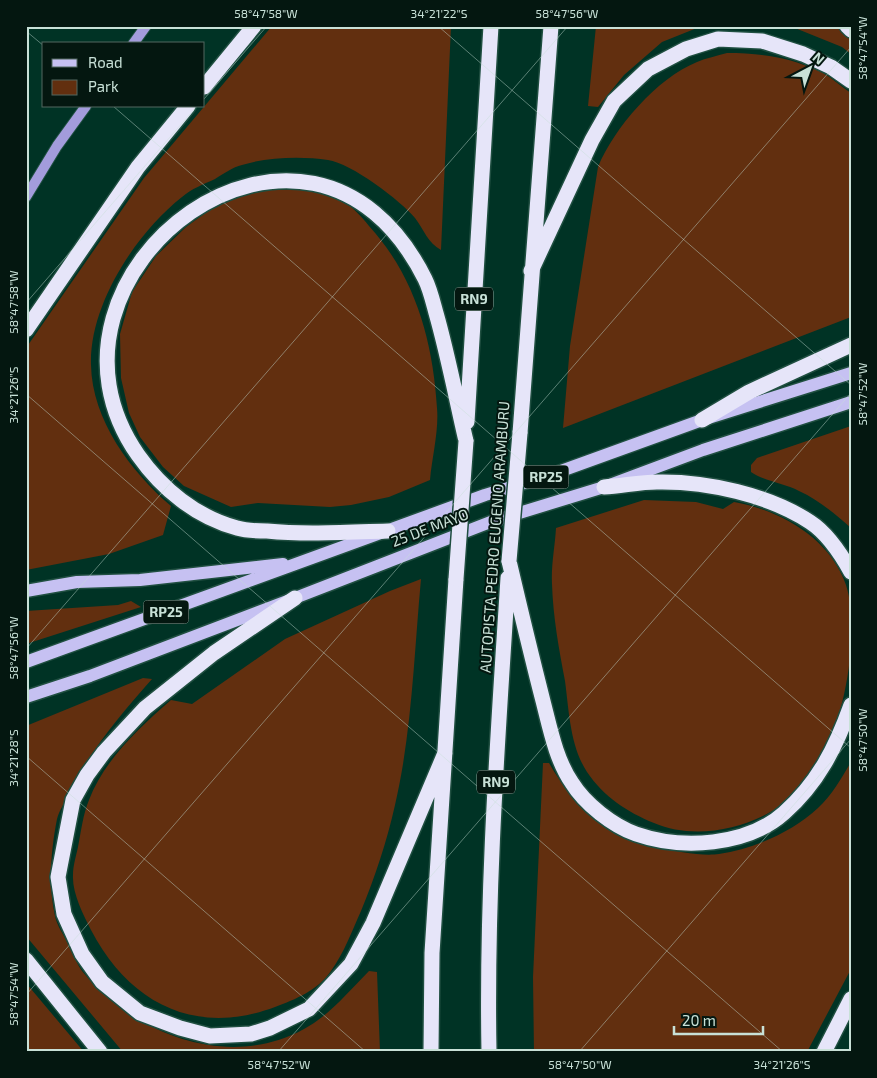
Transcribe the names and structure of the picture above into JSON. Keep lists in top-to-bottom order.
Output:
{
  "streets": {
    "highway": ["RN9", "AUTOPISTA PEDRO EUGENIO ARAMBURU"],
    "main road": ["RP25", "25 DE MAYO"]
  },
  "legend": ["Road", "Park"],
  "scale_bar": "20 m",
  "north": "top right",
  "coordinates": [
    "58°47'58\"W",
    "34°21'22\"S",
    "58°47'56\"W",
    "58°47'54\"W",
    "58°47'52\"W",
    "34°21'26\"S",
    "58°47'50\"W",
    "34°21'28\"S"
  ]
}
